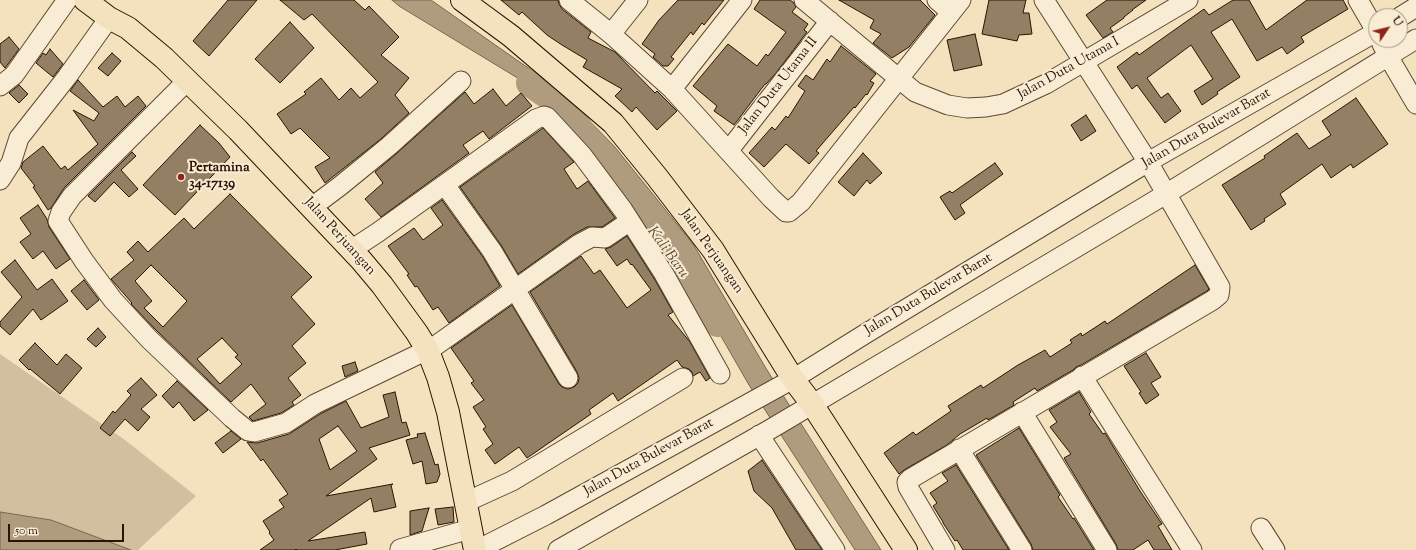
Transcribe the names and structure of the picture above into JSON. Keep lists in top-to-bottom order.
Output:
{
  "streets": {
    "main road": ["Jalan Perjuangan"],
    "street": ["Jalan Duta Utama I", "Jalan Duta Utama II", "Jalan Duta Bulevar Barat"]
  },
  "crossings": [
    ["Jalan Duta Utama I", "Jalan Duta Utama II"],
    ["Jalan Duta Bulevar Barat", "Jalan Perjuangan"]
  ],
  "water": ["Kali Baru"],
  "places": ["Pertamina 34-17139"],
  "scale_bar": "50 m",
  "north": "top right"
}
